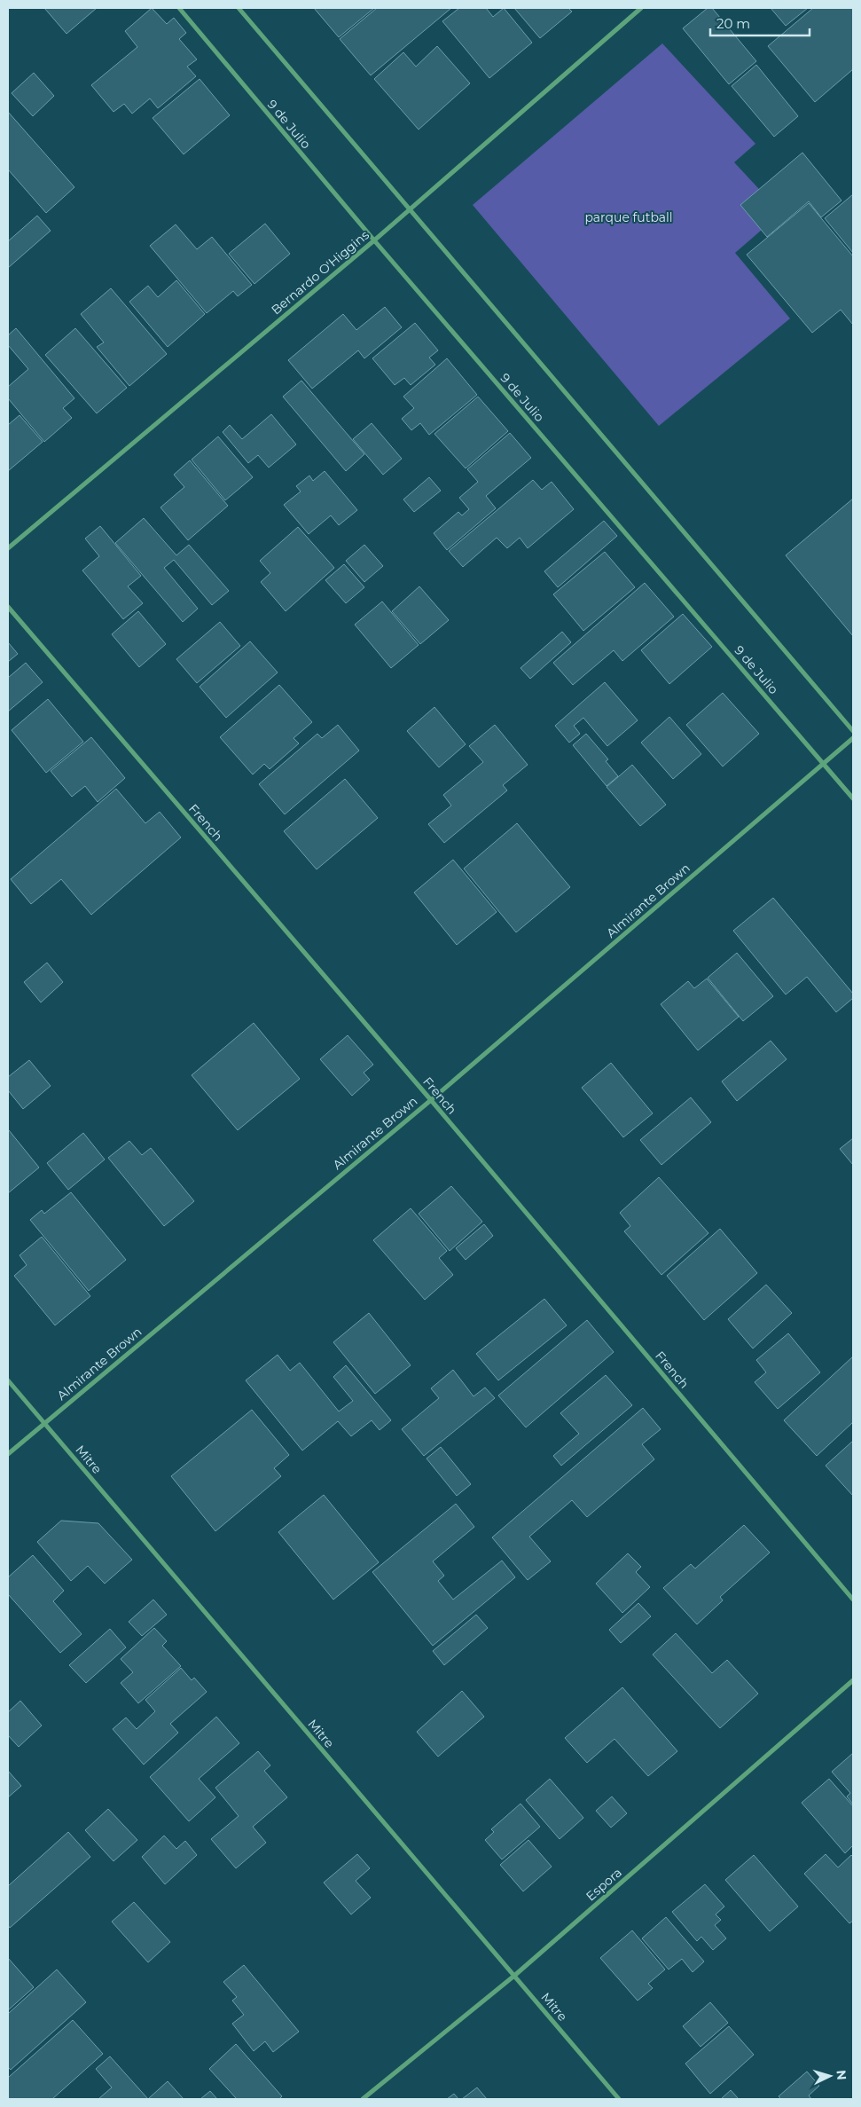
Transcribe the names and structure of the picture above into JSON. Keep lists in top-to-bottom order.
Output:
{
  "streets": {
    "street": [
      "9 de Julio",
      "Bernardo O'Higgins",
      "French",
      "Almirante Brown",
      "Mitre",
      "Espora"
    ]
  },
  "crossings": [
    ["9 de Julio", "Bernardo O'Higgins"],
    ["9 de Julio", "Almirante Brown"],
    ["French", "Almirante Brown"],
    ["Almirante Brown", "Mitre"],
    ["Mitre", "Espora"]
  ],
  "parks": ["parque futball"],
  "scale_bar": "20 m",
  "north": "right"
}
